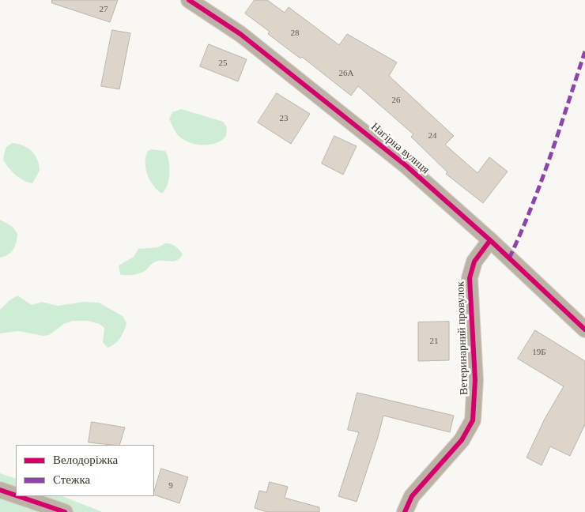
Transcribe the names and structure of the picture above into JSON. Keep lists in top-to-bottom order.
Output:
{
  "streets": {
    "street": ["Нагірна вулиця", "Ветеринарний провулок"]
  },
  "crossings": [
    ["Нагірна вулиця", "Ветеринарний провулок"]
  ],
  "house_numbers": [
    "27",
    "28",
    "25",
    "26А",
    "26",
    "23",
    "24",
    "21",
    "19Б",
    "9"
  ],
  "legend": ["Велодоріжка", "Стежка"]
}
